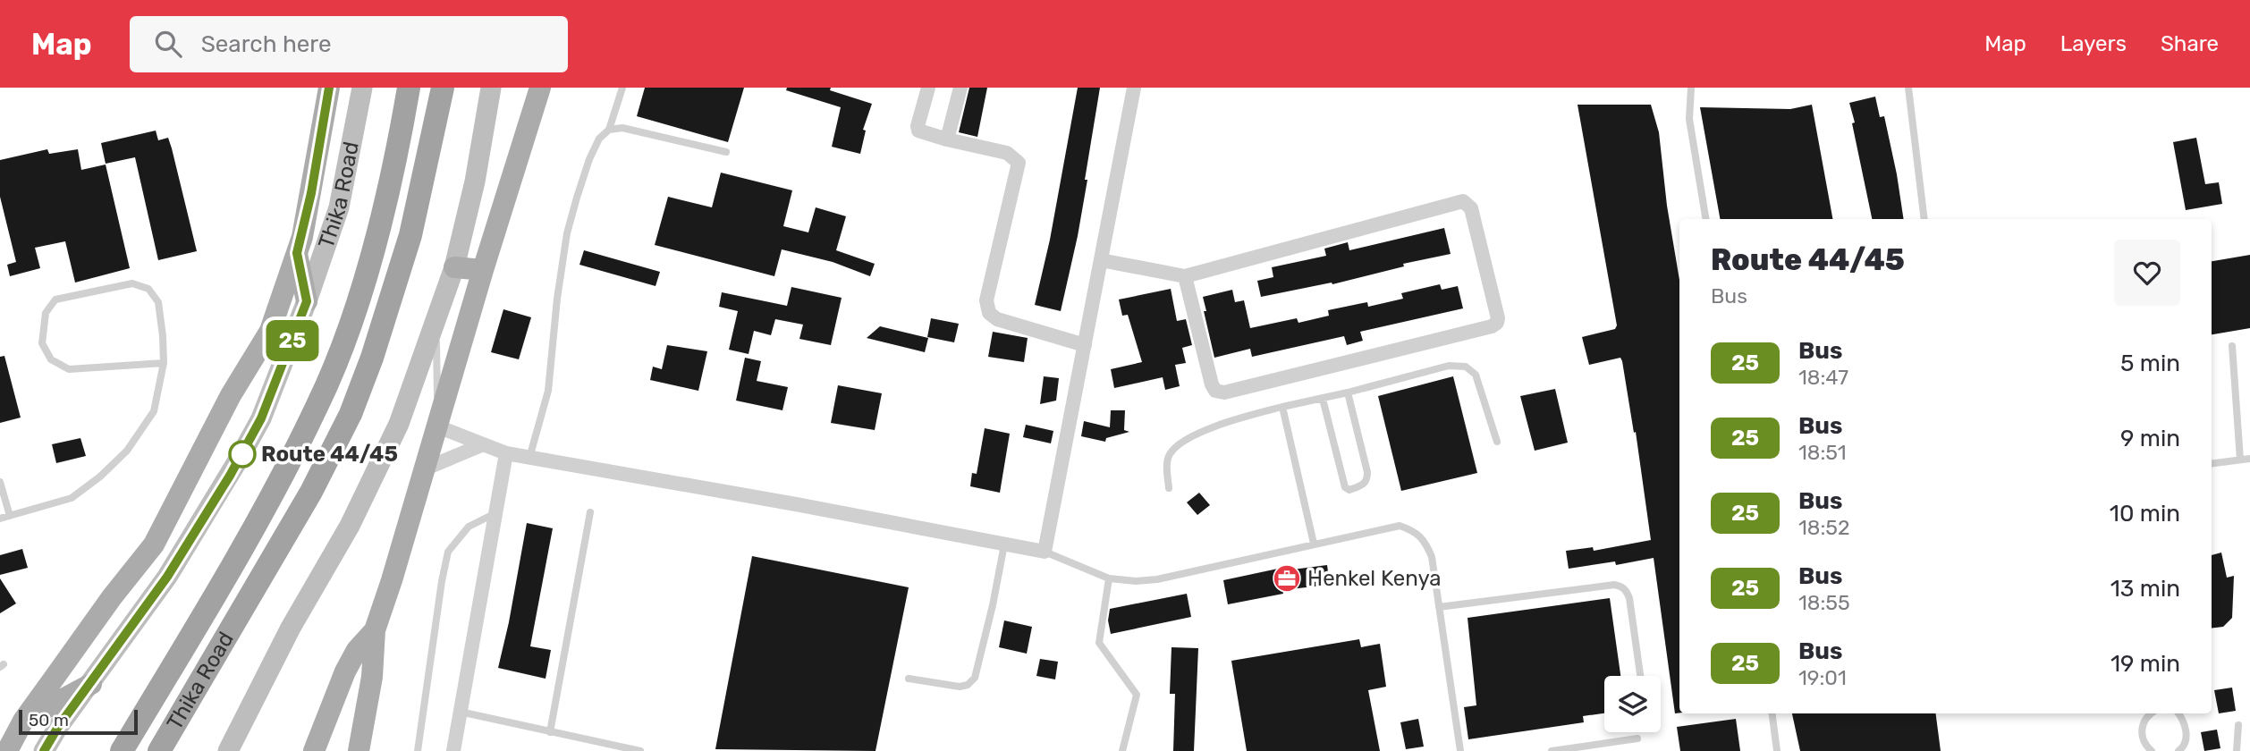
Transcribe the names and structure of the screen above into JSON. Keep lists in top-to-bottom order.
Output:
{
  "streets": {
    "highway": ["Thika Road"]
  },
  "places": {
    "other": ["Route 44/45"],
    "office": ["Henkel Kenya"]
  },
  "lines": ["bus line 25"],
  "scale_bar": "50 m",
  "page": {
    "header": "Map",
    "search": "Search here",
    "nav": ["Map", "Layers", "Share"],
    "on_map": "25",
    "heading": ["Route 44/45", "Bus"],
    "list": [
      {
        "mark": "25",
        "name": "Bus",
        "note": "18:47",
        "value": "5 min"
      },
      {
        "mark": "25",
        "name": "Bus",
        "note": "18:51",
        "value": "9 min"
      },
      {
        "mark": "25",
        "name": "Bus",
        "note": "18:52",
        "value": "10 min"
      },
      {
        "mark": "25",
        "name": "Bus",
        "note": "18:55",
        "value": "13 min"
      },
      {
        "mark": "25",
        "name": "Bus",
        "note": "19:01",
        "value": "19 min"
      }
    ],
    "scale": "50 m"
  }
}
